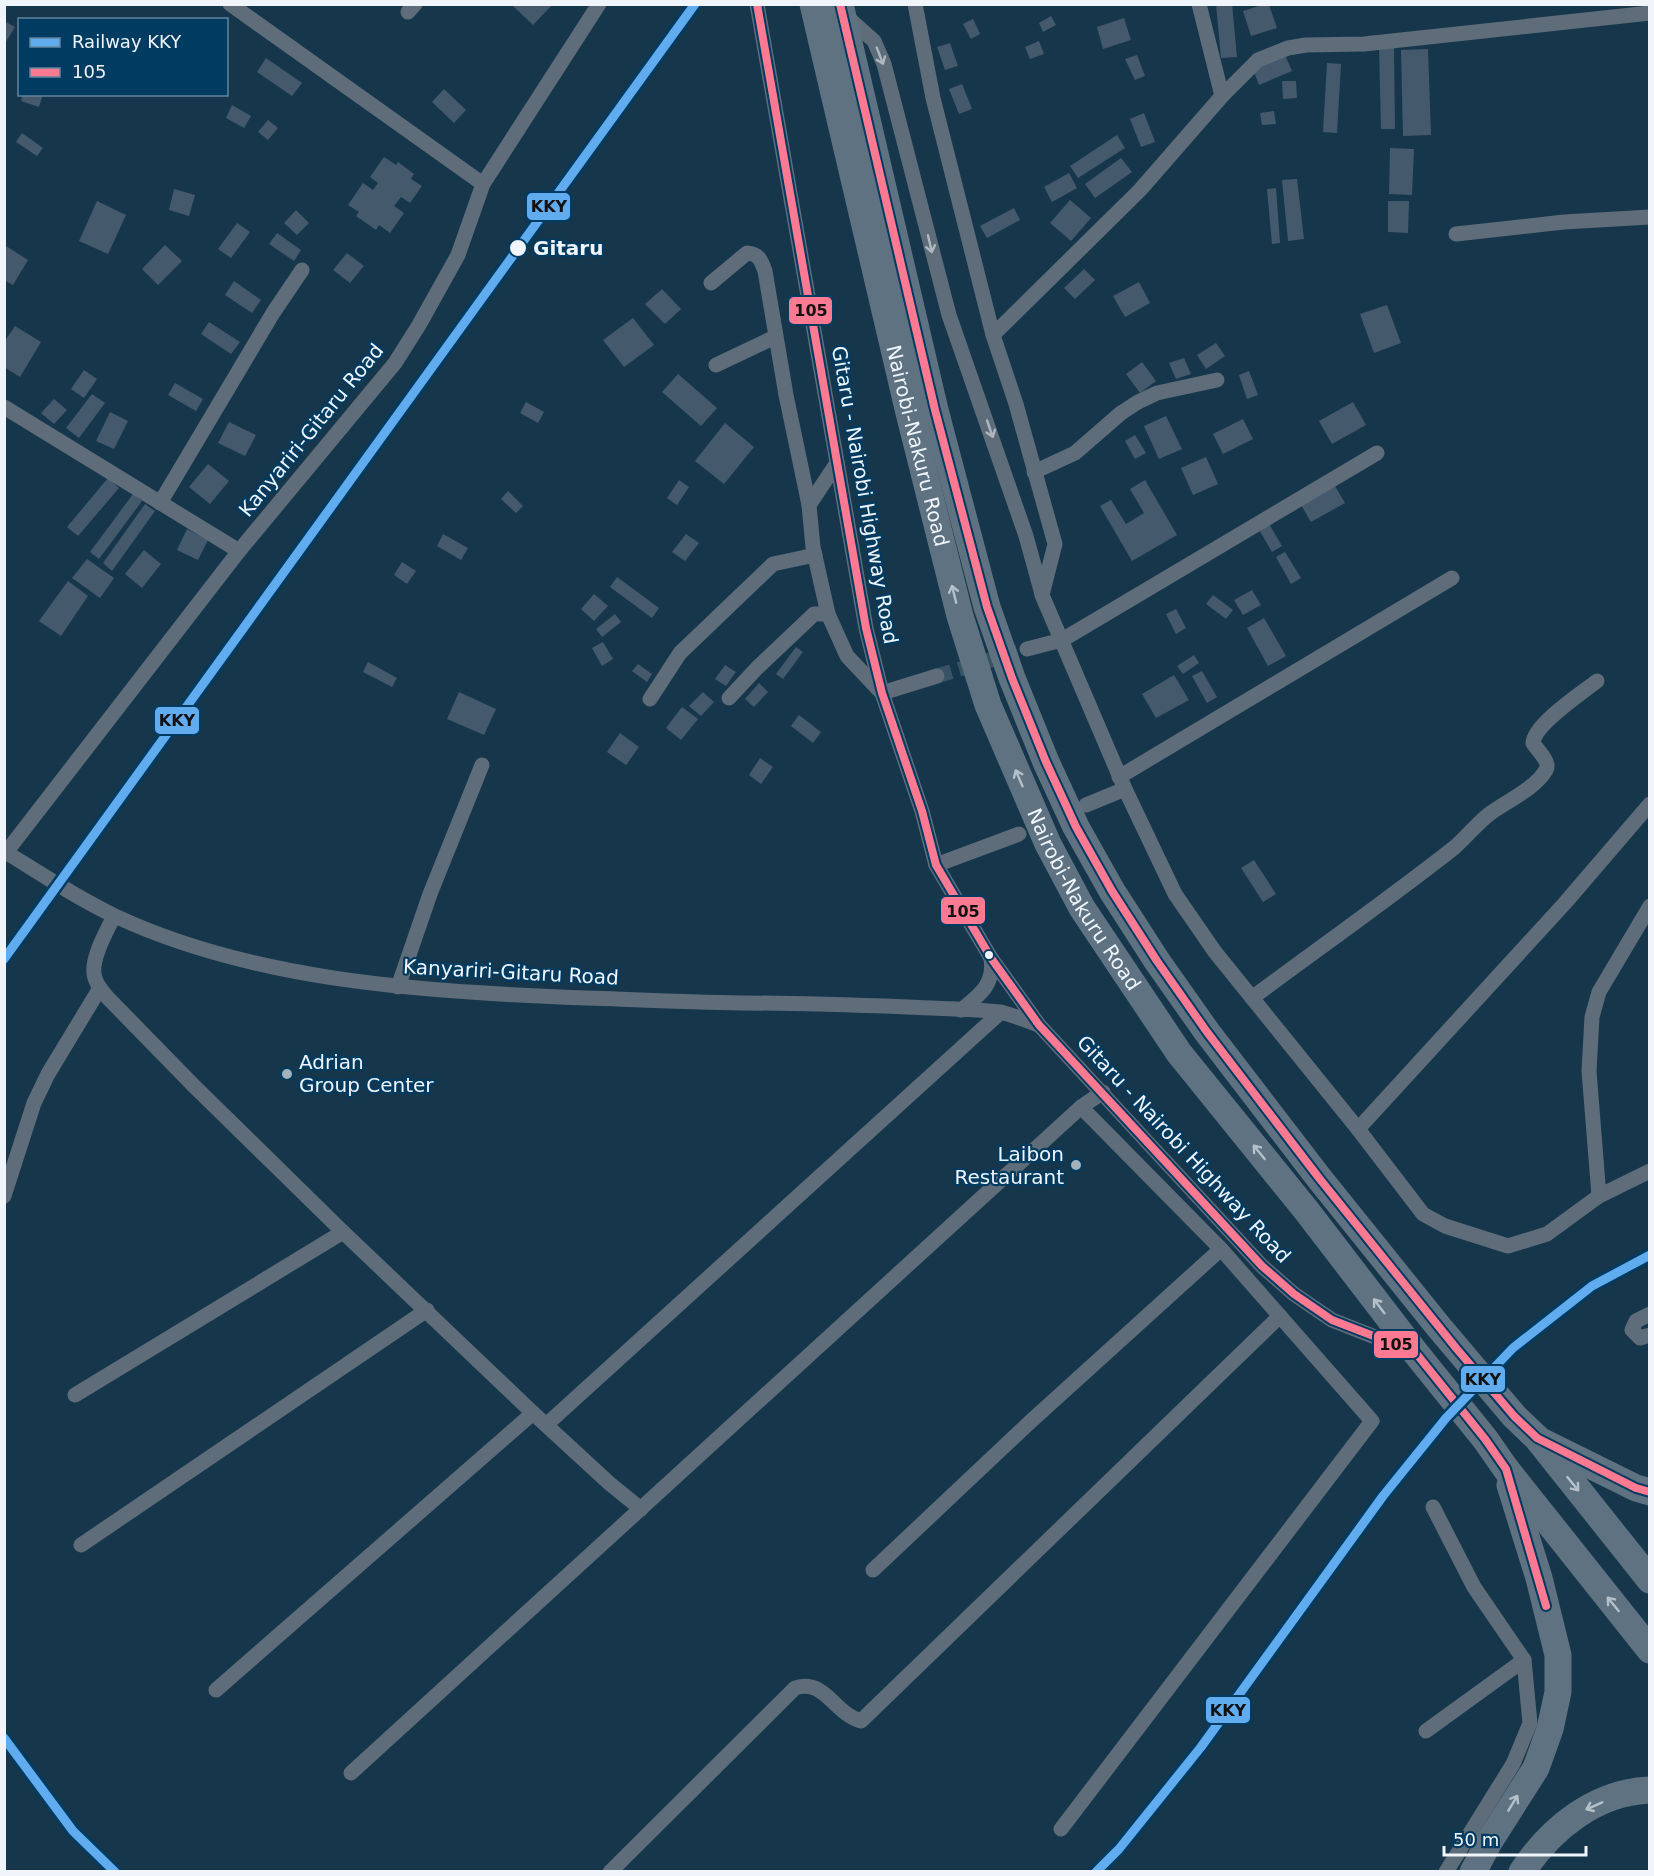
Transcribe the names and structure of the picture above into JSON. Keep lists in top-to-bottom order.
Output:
{
  "streets": {
    "highway": ["Nairobi-Nakuru Road"],
    "street": ["Kanyariri-Gitaru Road", "Gitaru - Nairobi Highway Road"]
  },
  "crossings": [
    ["Kanyariri-Gitaru Road", "Gitaru - Nairobi Highway Road"],
    ["Nairobi-Nakuru Road", "Gitaru - Nairobi Highway Road"]
  ],
  "places": ["Gitaru", "Adrian Group Center", "Laibon Restaurant"],
  "lines": ["rail line KKY", "transit line 105"],
  "legend": ["Railway KKY", "105"],
  "scale_bar": "50 m"
}
